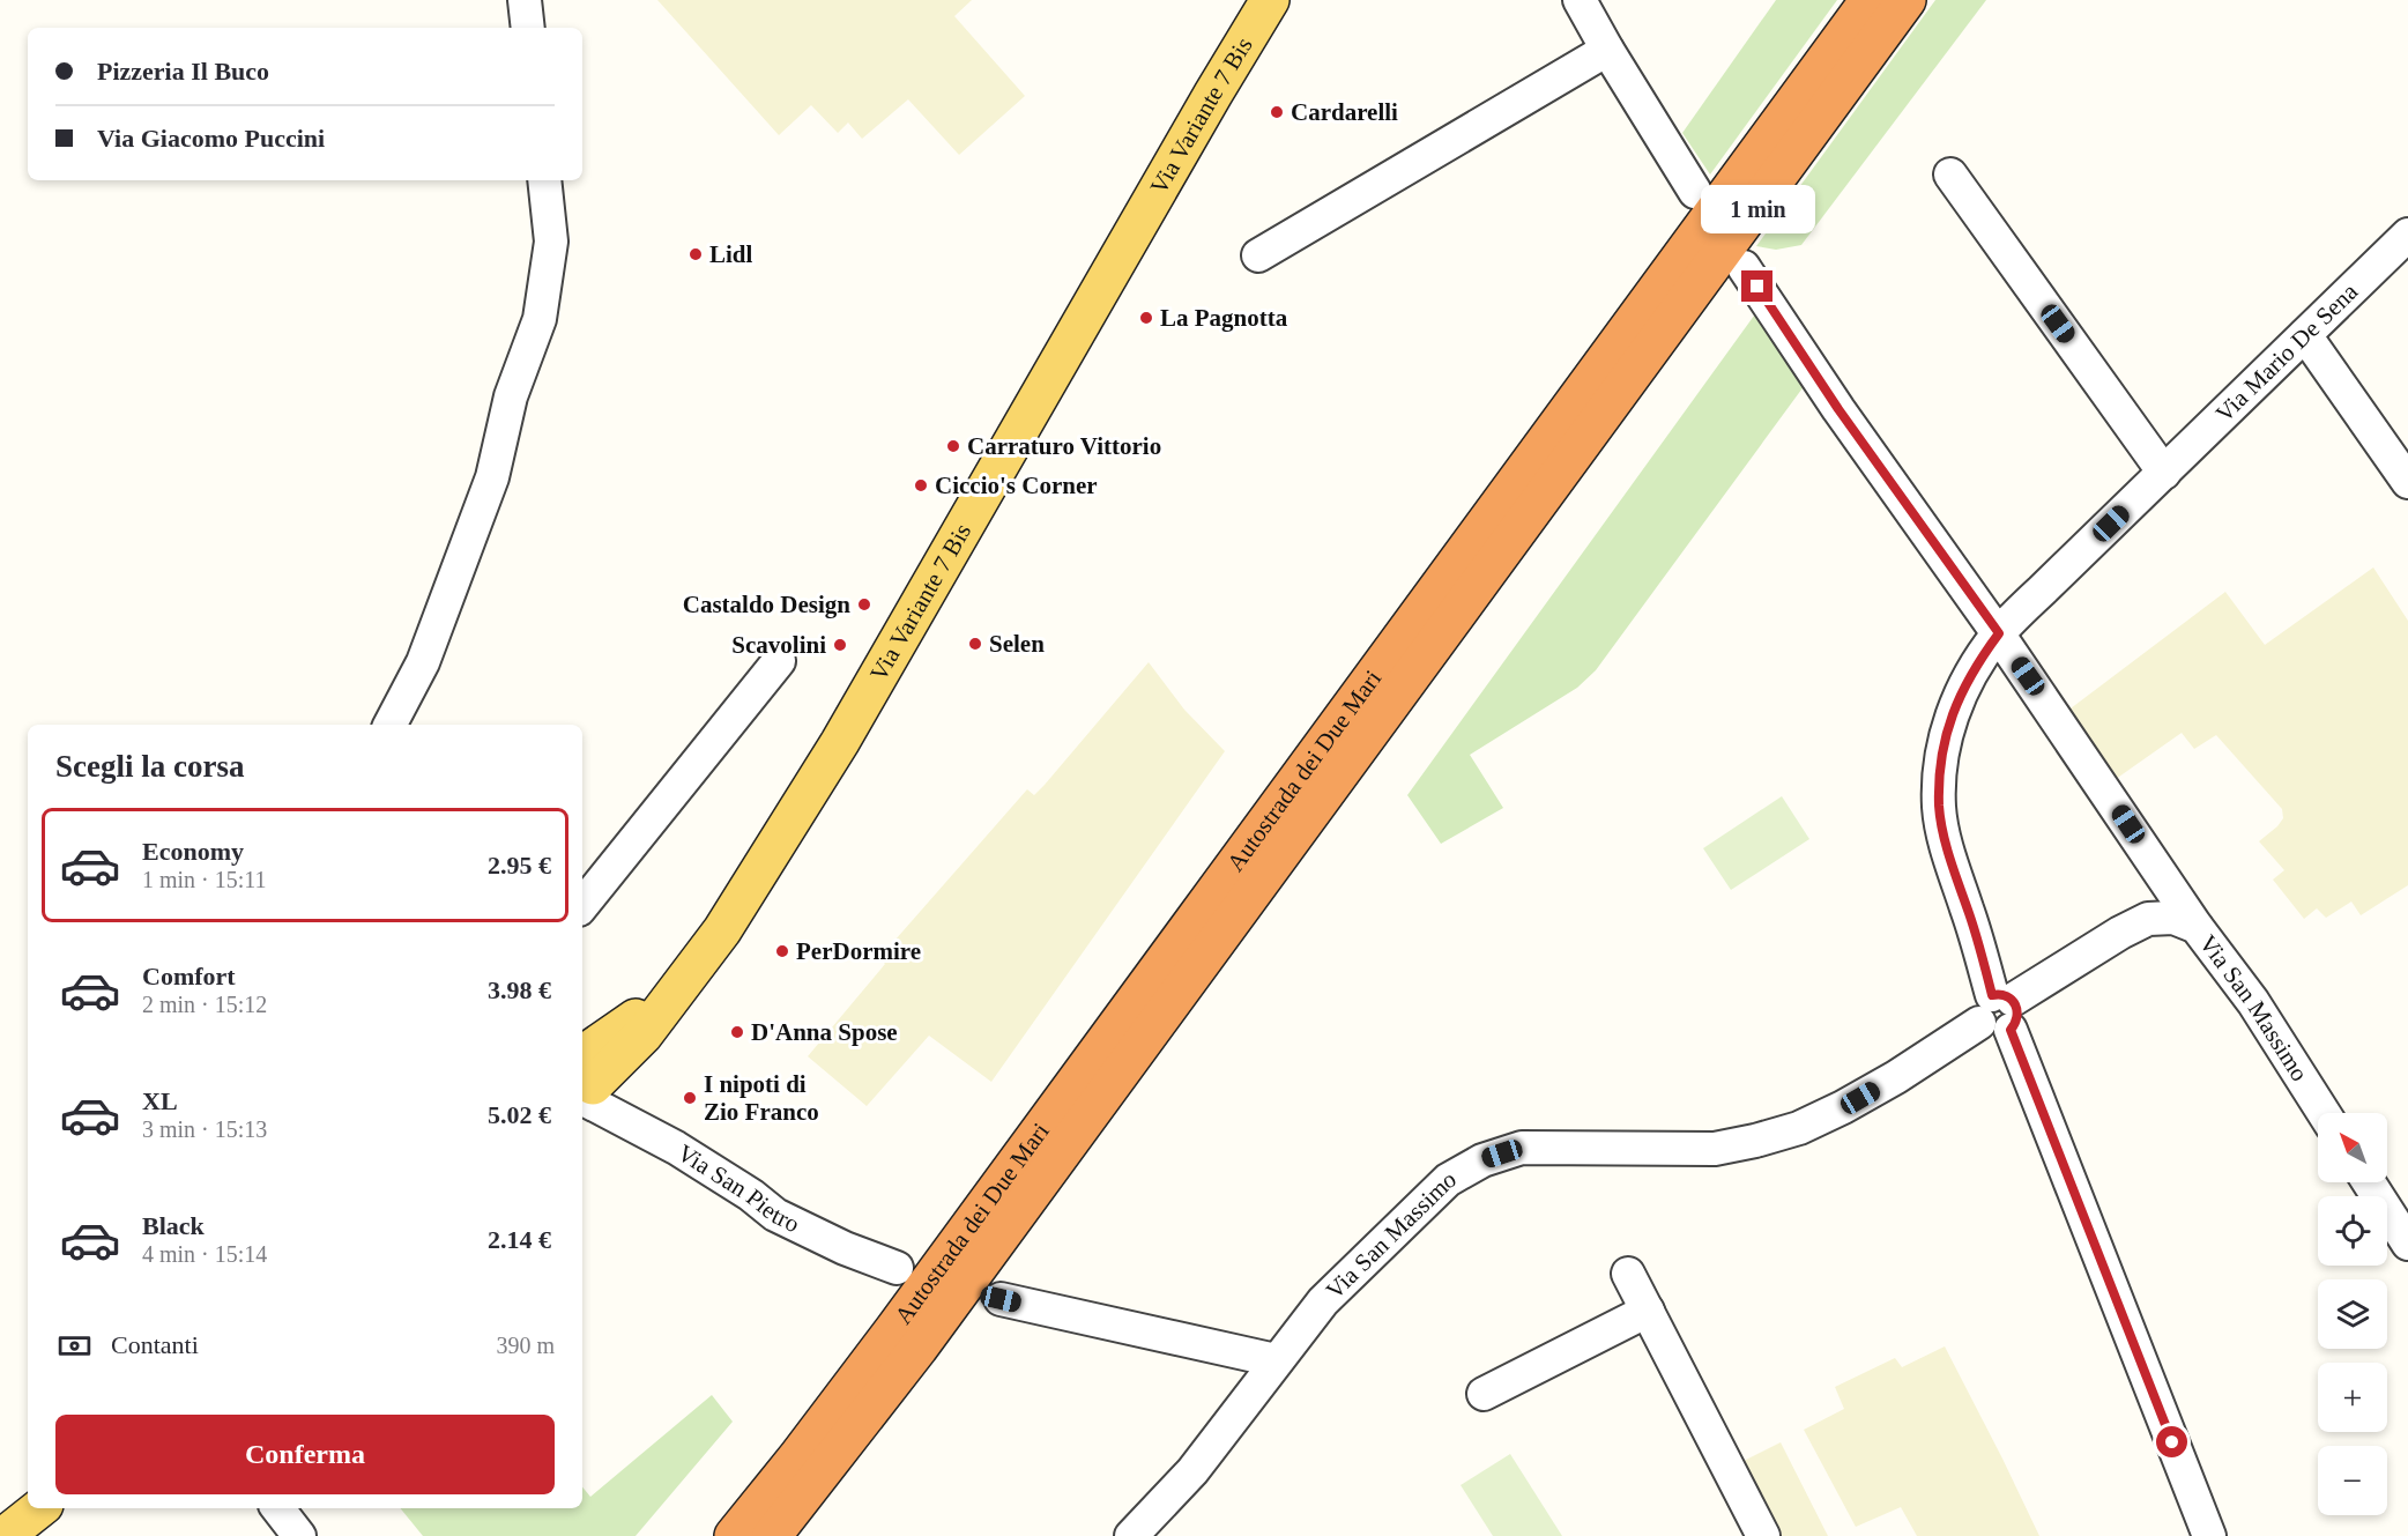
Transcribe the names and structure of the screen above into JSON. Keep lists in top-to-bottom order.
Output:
{
  "streets": {
    "highway": ["Autostrada dei Due Mari"],
    "main road": ["Via Variante 7 Bis"],
    "street": ["Via Mario De Sena", "Via San Massimo", "Via San Pietro"]
  },
  "crossings": [
    ["Via Variante 7 Bis", "Via San Pietro"],
    ["Via Mario De Sena", "Via San Massimo"]
  ],
  "places": [
    "Cardarelli",
    "Lidl",
    "La Pagnotta",
    "Carraturo Vittorio",
    "Ciccio's Corner",
    "Castaldo Design",
    "Selen",
    "Scavolini",
    "PerDormire",
    "D'Anna Spose",
    "I nipoti di Zio Franco"
  ],
  "north": "top left",
  "page": {
    "banner": ["Pizzeria Il Buco", "Via Giacomo Puccini"],
    "bubble": "1 min",
    "heading": "Scegli la corsa",
    "list": [
      {
        "name": "Economy",
        "note": "1 min · 15:11",
        "value": "2.95 €"
      },
      {
        "name": "Comfort",
        "note": "2 min · 15:12",
        "value": "3.98 €"
      },
      {
        "name": "XL",
        "note": "3 min · 15:13",
        "value": "5.02 €"
      },
      {
        "name": "Black",
        "note": "4 min · 15:14",
        "value": "2.14 €"
      }
    ],
    "map_buttons": ["+", "−"],
    "pay": ["Contanti", "390 m"],
    "buttons": "Conferma"
  }
}
